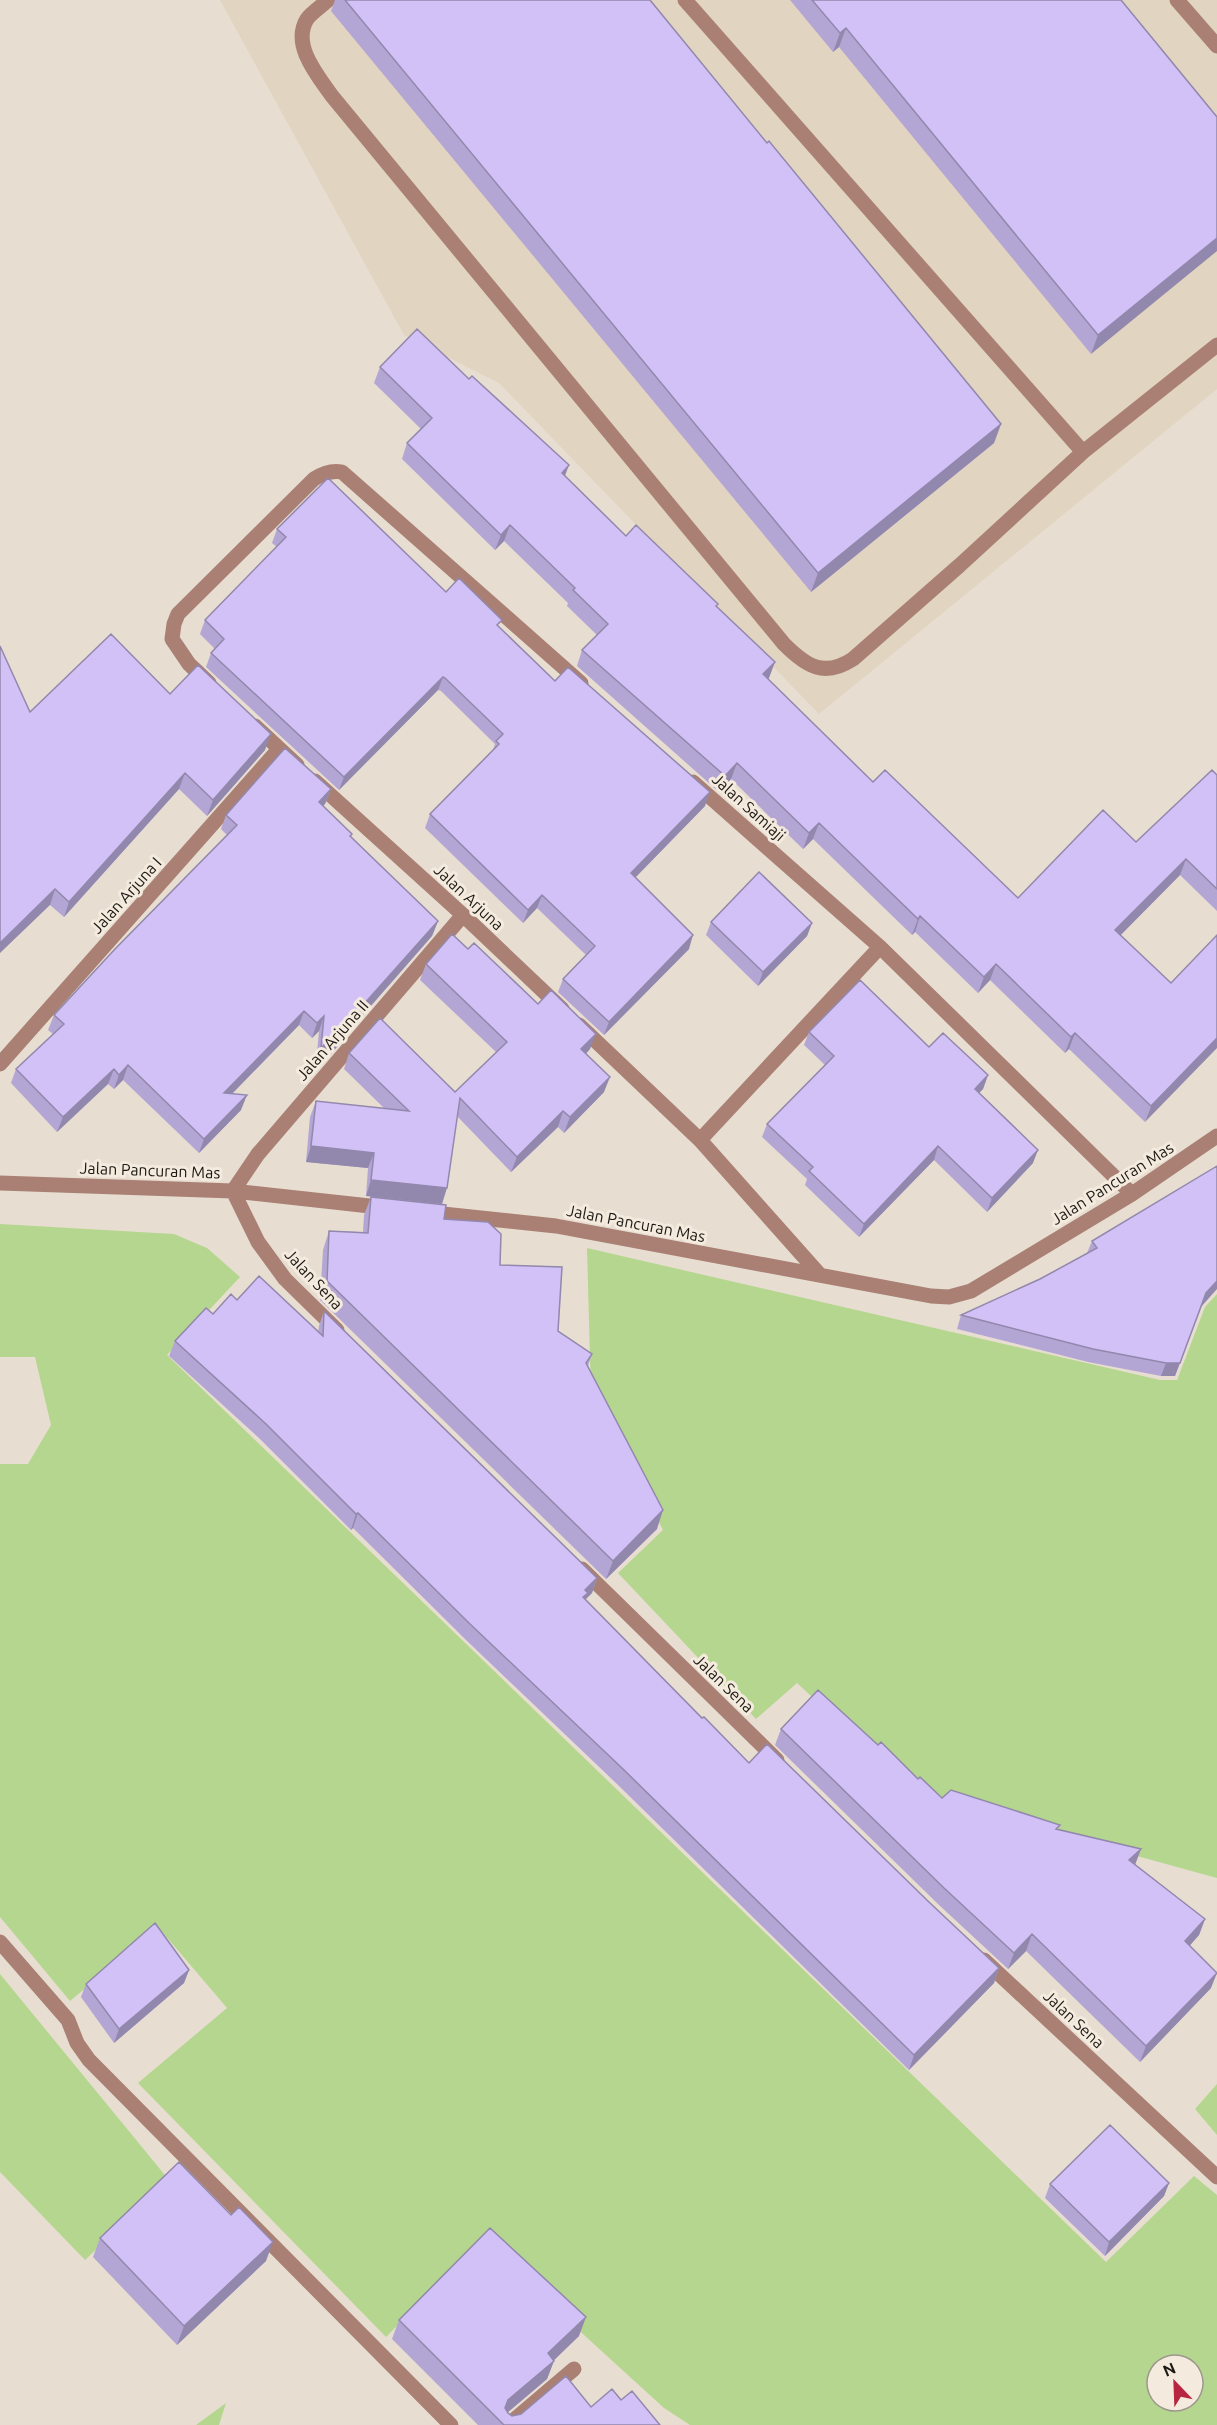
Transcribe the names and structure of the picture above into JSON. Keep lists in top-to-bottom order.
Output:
{
  "streets": {
    "street": [
      "Jalan Samiaji",
      "Jalan Arjuna I",
      "Jalan Arjuna",
      "Jalan Arjuna II",
      "Jalan Pancuran Mas",
      "Jalan Sena"
    ]
  },
  "crossings": [
    ["Jalan Samiaji", "Jalan Pancuran Mas"],
    ["Jalan Arjuna I", "Jalan Arjuna"],
    ["Jalan Arjuna", "Jalan Arjuna II"],
    ["Jalan Arjuna", "Jalan Pancuran Mas"],
    ["Jalan Arjuna II", "Jalan Pancuran Mas"],
    ["Jalan Arjuna II", "Jalan Sena"],
    ["Jalan Pancuran Mas", "Jalan Sena"]
  ],
  "north": "top left"
}
